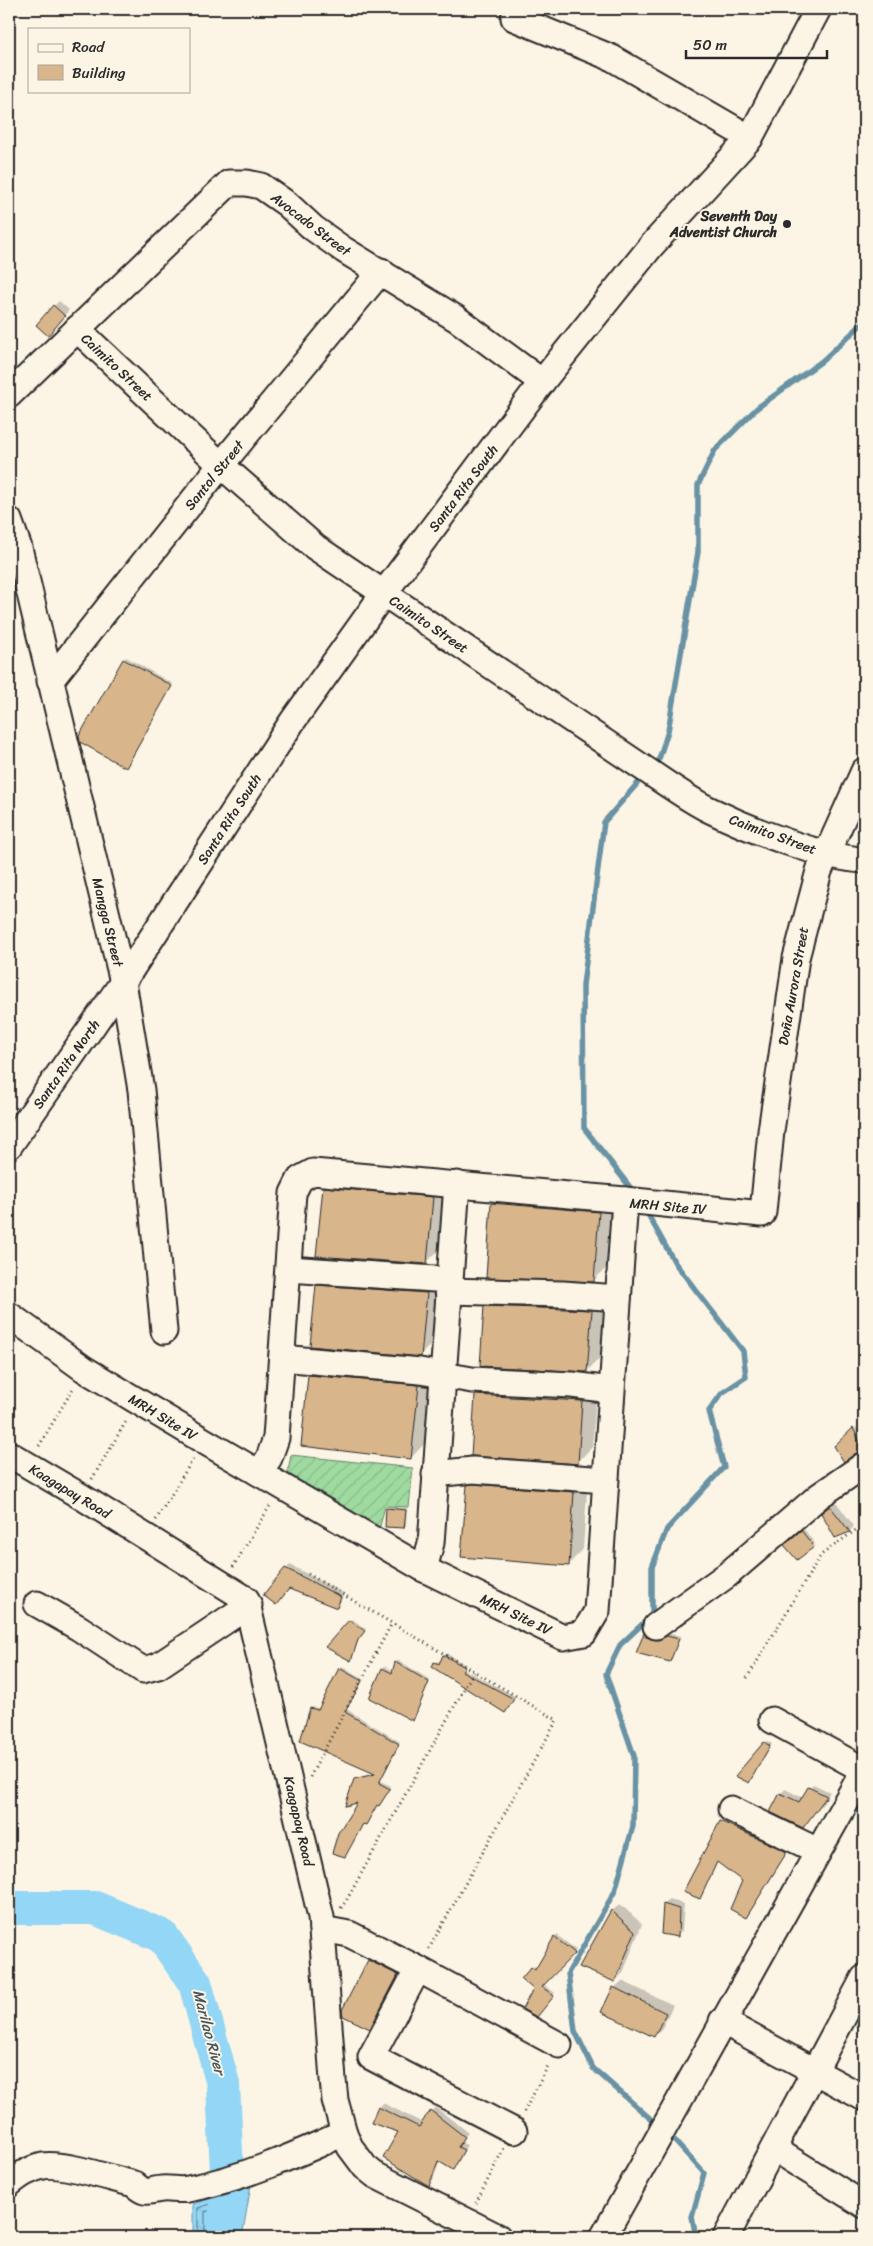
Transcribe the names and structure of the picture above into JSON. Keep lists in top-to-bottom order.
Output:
{
  "streets": {
    "street": [
      "Avocado Street",
      "Caimito Street",
      "Santol Street",
      "Santa Rita South",
      "Mangga Street",
      "Doña Aurora Street",
      "Santa Rita North",
      "MRH Site IV",
      "Kaagapay Road"
    ]
  },
  "crossings": [
    ["Avocado Street", "Caimito Street"],
    ["Avocado Street", "Santol Street"],
    ["Avocado Street", "Santa Rita South"],
    ["Caimito Street", "Santol Street"],
    ["Caimito Street", "Santa Rita South"],
    ["Caimito Street", "Doña Aurora Street"],
    ["Santol Street", "Mangga Street"],
    ["Santa Rita South", "Mangga Street"],
    ["Santa Rita South", "Santa Rita North"],
    ["Mangga Street", "Santa Rita North"],
    ["Doña Aurora Street", "MRH Site IV"]
  ],
  "water": ["Marilao River"],
  "places": ["Seventh Day Adventist Church"],
  "legend": ["Road", "Building"],
  "scale_bar": "50 m"
}
